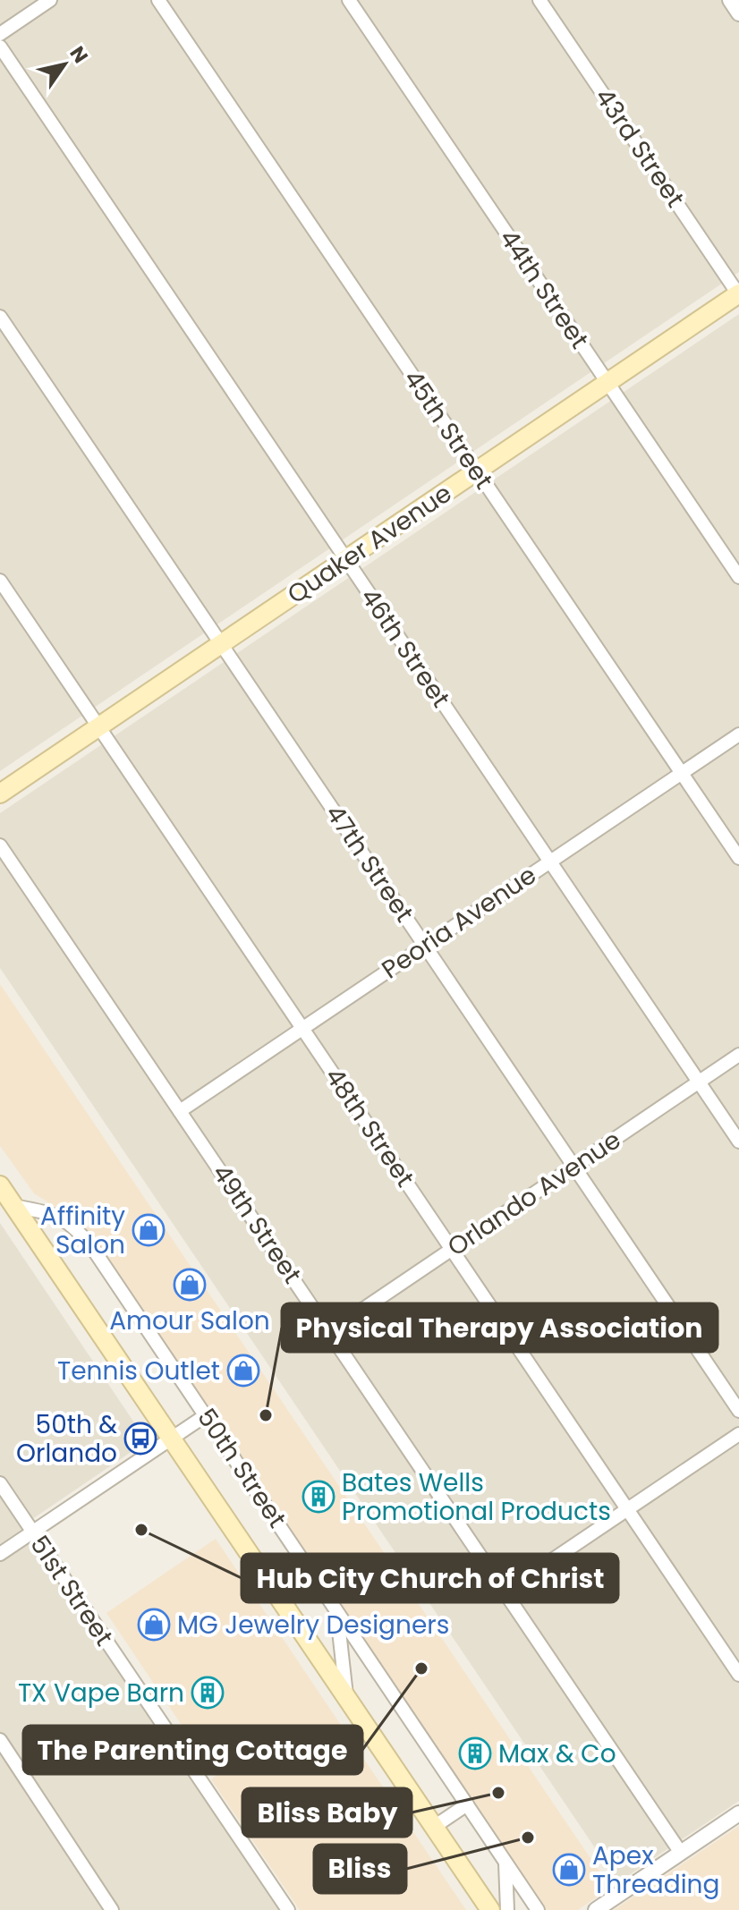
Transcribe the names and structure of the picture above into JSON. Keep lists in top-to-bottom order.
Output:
{
  "streets": {
    "main road": ["Quaker Avenue", "50th Street"],
    "street": [
      "43rd Street",
      "44th Street",
      "45th Street",
      "46th Street",
      "47th Street",
      "Peoria Avenue",
      "48th Street",
      "Orlando Avenue",
      "49th Street",
      "51st Street"
    ]
  },
  "crossings": [
    ["43rd Street", "Quaker Avenue"],
    ["44th Street", "Quaker Avenue"],
    ["45th Street", "Quaker Avenue"],
    ["45th Street", "Peoria Avenue"],
    ["Quaker Avenue", "46th Street"],
    ["Quaker Avenue", "47th Street"],
    ["Quaker Avenue", "48th Street"],
    ["46th Street", "Peoria Avenue"],
    ["46th Street", "Orlando Avenue"],
    ["47th Street", "Peoria Avenue"],
    ["47th Street", "Orlando Avenue"],
    ["Peoria Avenue", "48th Street"],
    ["Peoria Avenue", "49th Street"],
    ["48th Street", "Orlando Avenue"],
    ["Orlando Avenue", "49th Street"]
  ],
  "places": {
    "shop": [
      "Affinity Salon",
      "Amour Salon",
      "Tennis Outlet",
      "MG Jewelry Designers",
      "Apex Threading"
    ],
    "other": [
      "Physical Therapy Association",
      "Hub City Church of Christ",
      "The Parenting Cottage",
      "Bliss Baby",
      "Bliss"
    ],
    "bus stop": ["50th & Orlando"],
    "building": ["Bates Wells Promotional Products", "TX Vape Barn", "Max & Co"]
  },
  "north": "top right"
}
